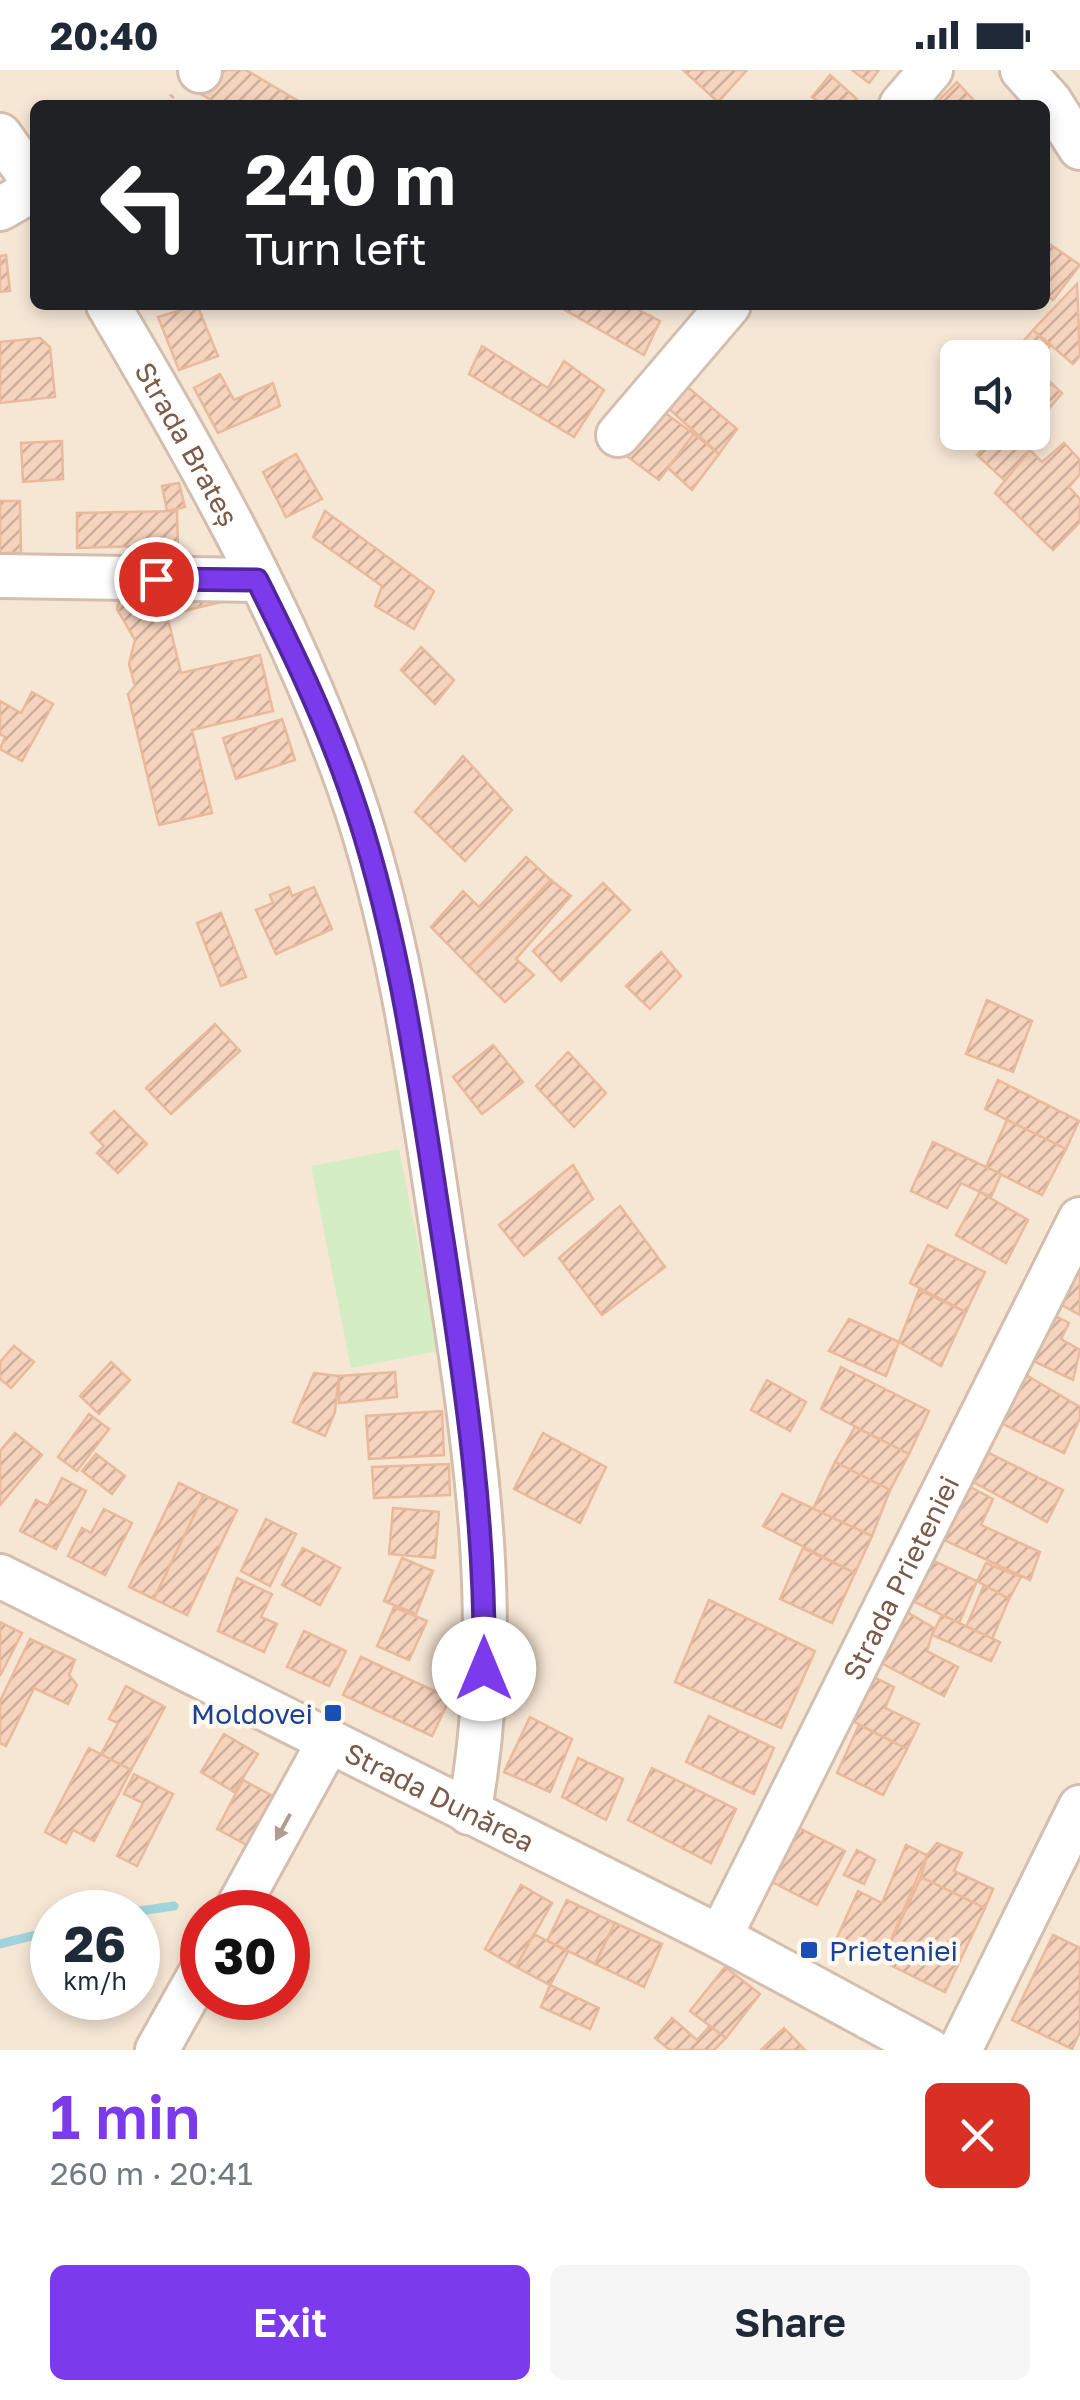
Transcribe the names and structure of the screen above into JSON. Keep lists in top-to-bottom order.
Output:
{
  "streets": {
    "street": ["Strada Brateș", "Strada Prieteniei", "Strada Dunărea"]
  },
  "crossings": [
    ["Strada Brateș", "Strada Dunărea"],
    ["Strada Prieteniei", "Strada Dunărea"]
  ],
  "places": {
    "transit": ["Moldovei", "Prieteniei"]
  },
  "page": {
    "status": "20:40",
    "turn": ["240 m", "Turn left"],
    "speed": "26 km/h",
    "limit": "30",
    "heading": ["1 min", "260 m · 20:41"],
    "buttons": ["Exit", "Share"]
  }
}
